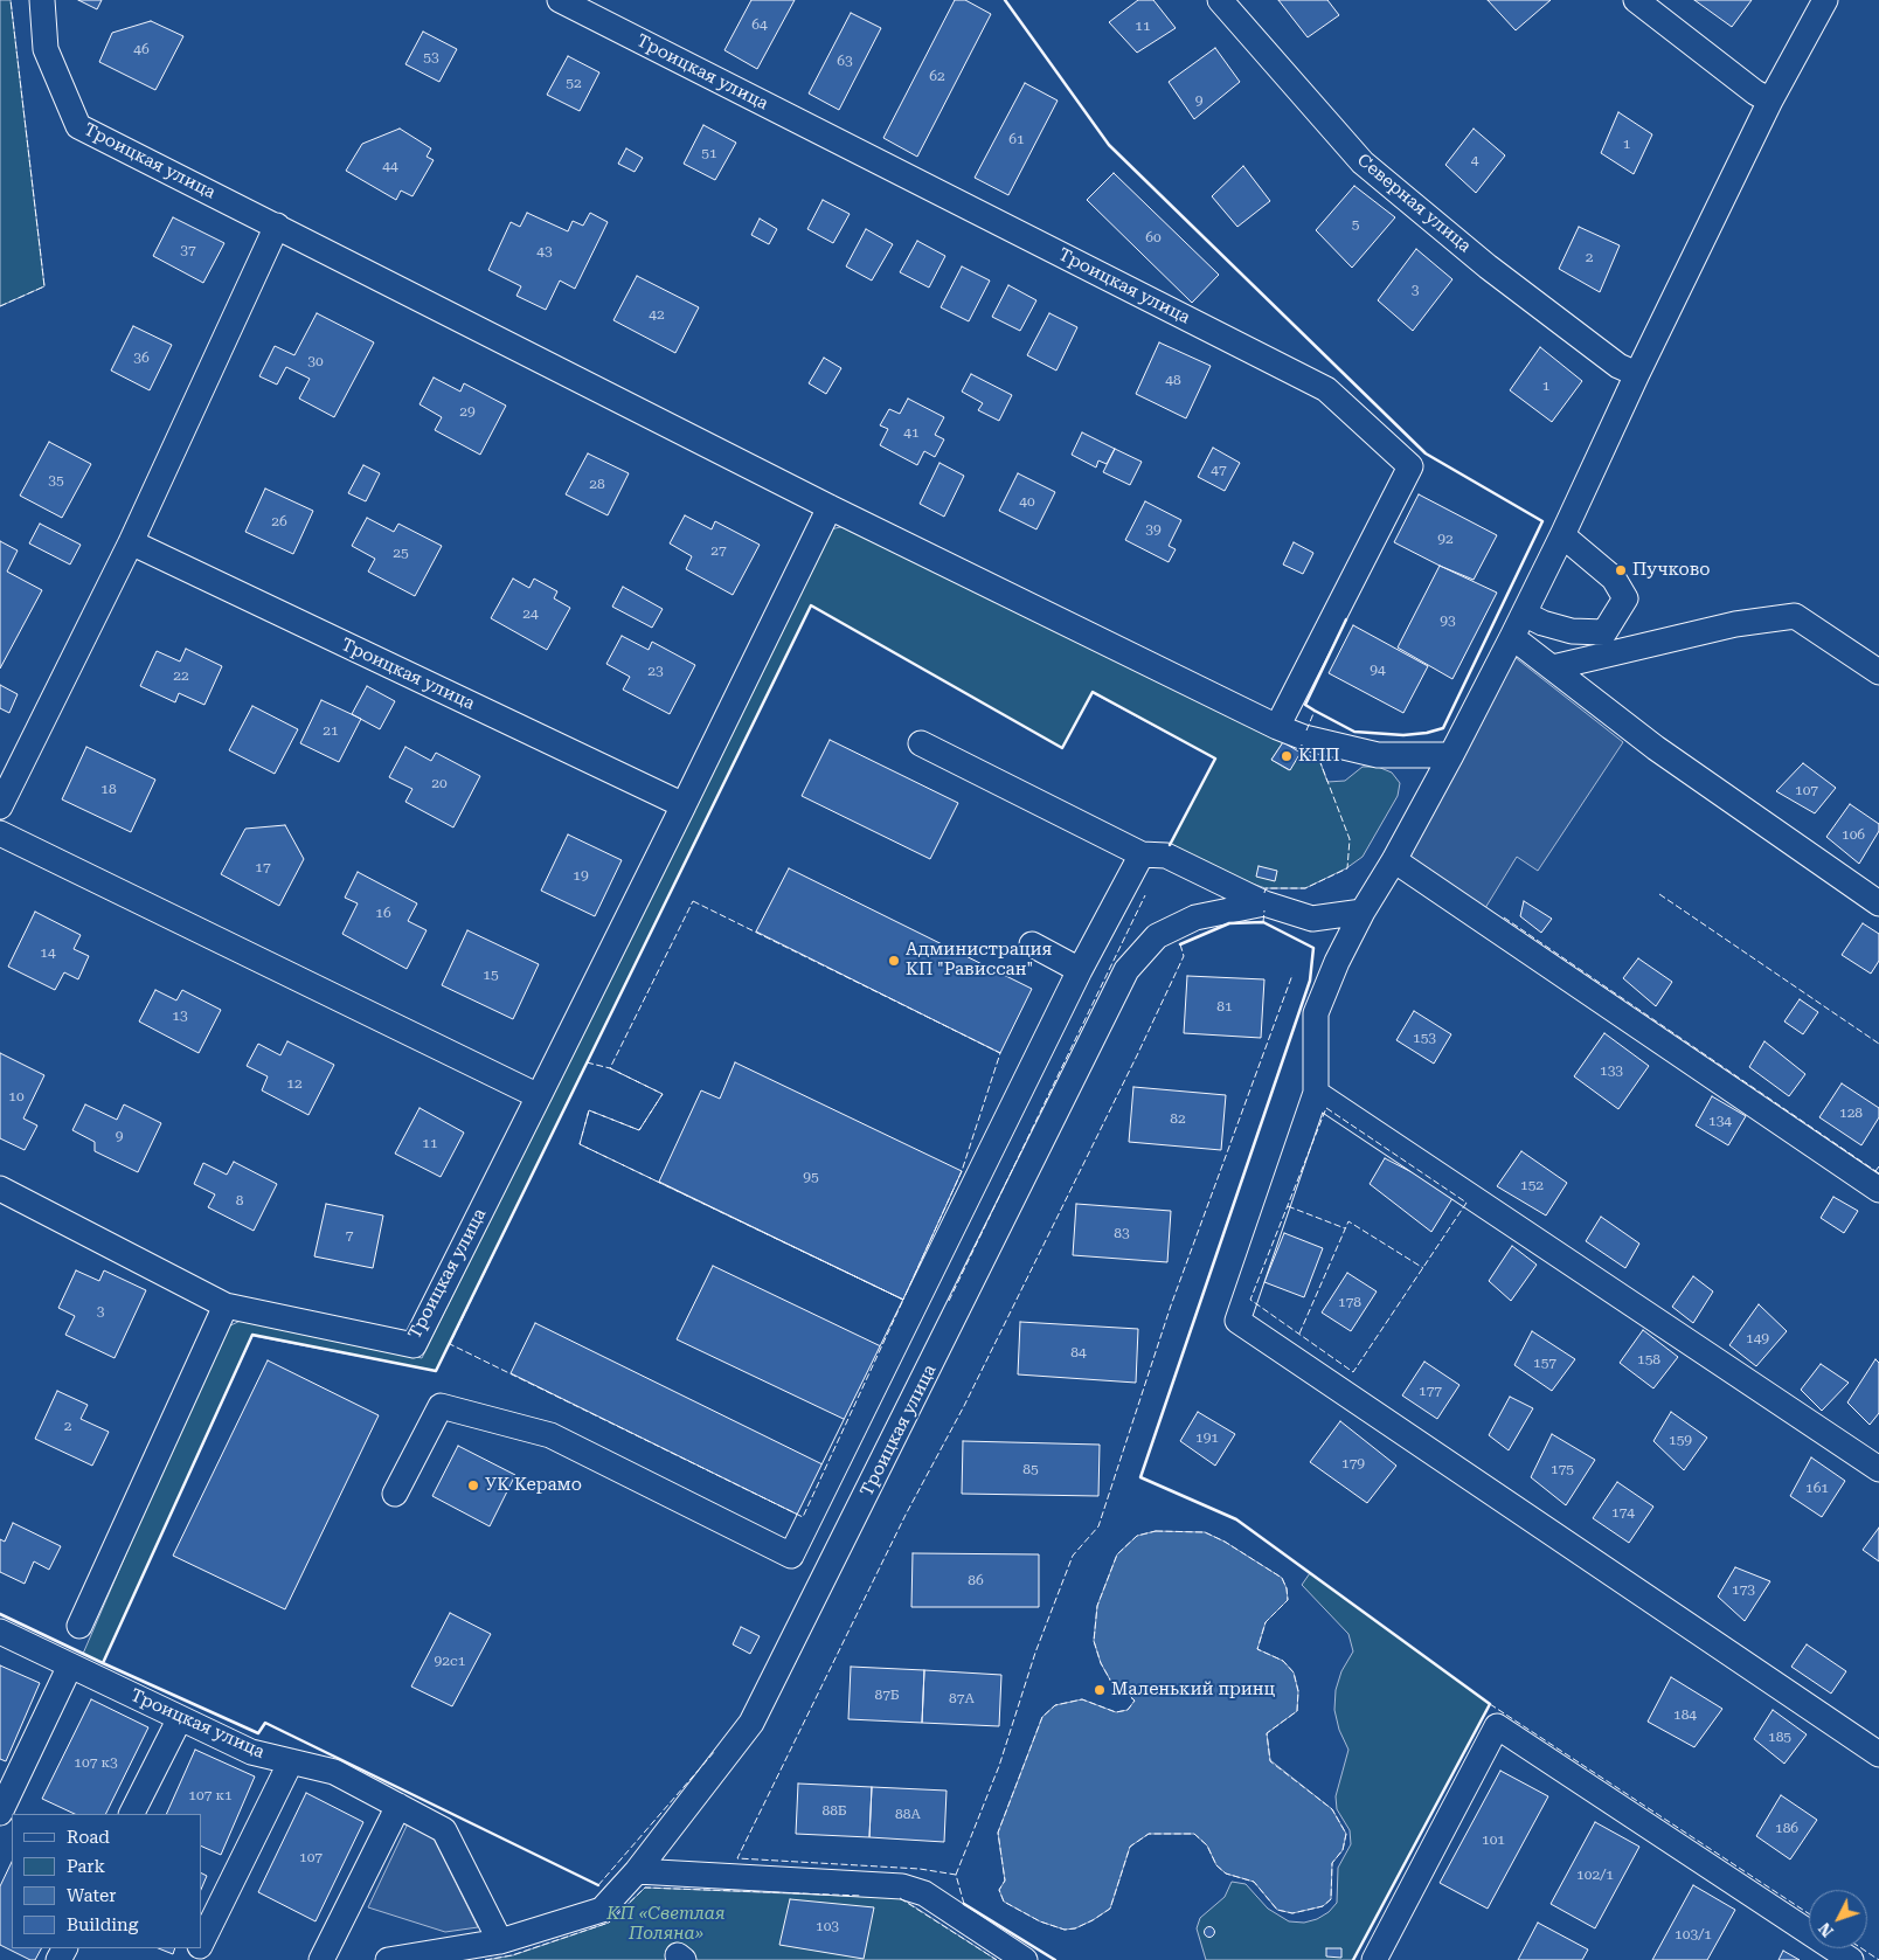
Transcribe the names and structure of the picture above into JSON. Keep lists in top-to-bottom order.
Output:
{
  "streets": {
    "street": ["Троицкая улица", "Северная улица"]
  },
  "parks": ["КП «Светлая Поляна»"],
  "places": [
    "Пучково",
    "КПП",
    "Администрация КП \"Рависсан\"",
    "УК Керамо",
    "Маленький принц"
  ],
  "house_numbers": [
    "64",
    "11",
    "46",
    "53",
    "63",
    "62",
    "52",
    "9",
    "61",
    "1",
    "51",
    "4",
    "44",
    "5",
    "60",
    "37",
    "43",
    "2",
    "3",
    "42",
    "36",
    "30",
    "48",
    "1",
    "29",
    "41",
    "47",
    "35",
    "28",
    "40",
    "26",
    "39",
    "92",
    "27",
    "25",
    "24",
    "93",
    "94",
    "23",
    "22",
    "21",
    "20",
    "18",
    "107",
    "106",
    "17",
    "19",
    "16",
    "14",
    "15",
    "81",
    "13",
    "153",
    "133",
    "12",
    "10",
    "128",
    "82",
    "134",
    "9",
    "11",
    "95",
    "152",
    "8",
    "83",
    "7",
    "178",
    "3",
    "149",
    "84",
    "158",
    "157",
    "177",
    "2",
    "191",
    "159",
    "179",
    "85",
    "175",
    "161",
    "174",
    "86",
    "173",
    "92с1",
    "87Б",
    "87А",
    "184",
    "185",
    "107 к3",
    "107 к1",
    "88Б",
    "88А",
    "186",
    "101",
    "107",
    "102/1",
    "103",
    "103/1"
  ],
  "legend": [
    "Road",
    "Park",
    "Water",
    "Building"
  ],
  "north": "bottom left"
}
